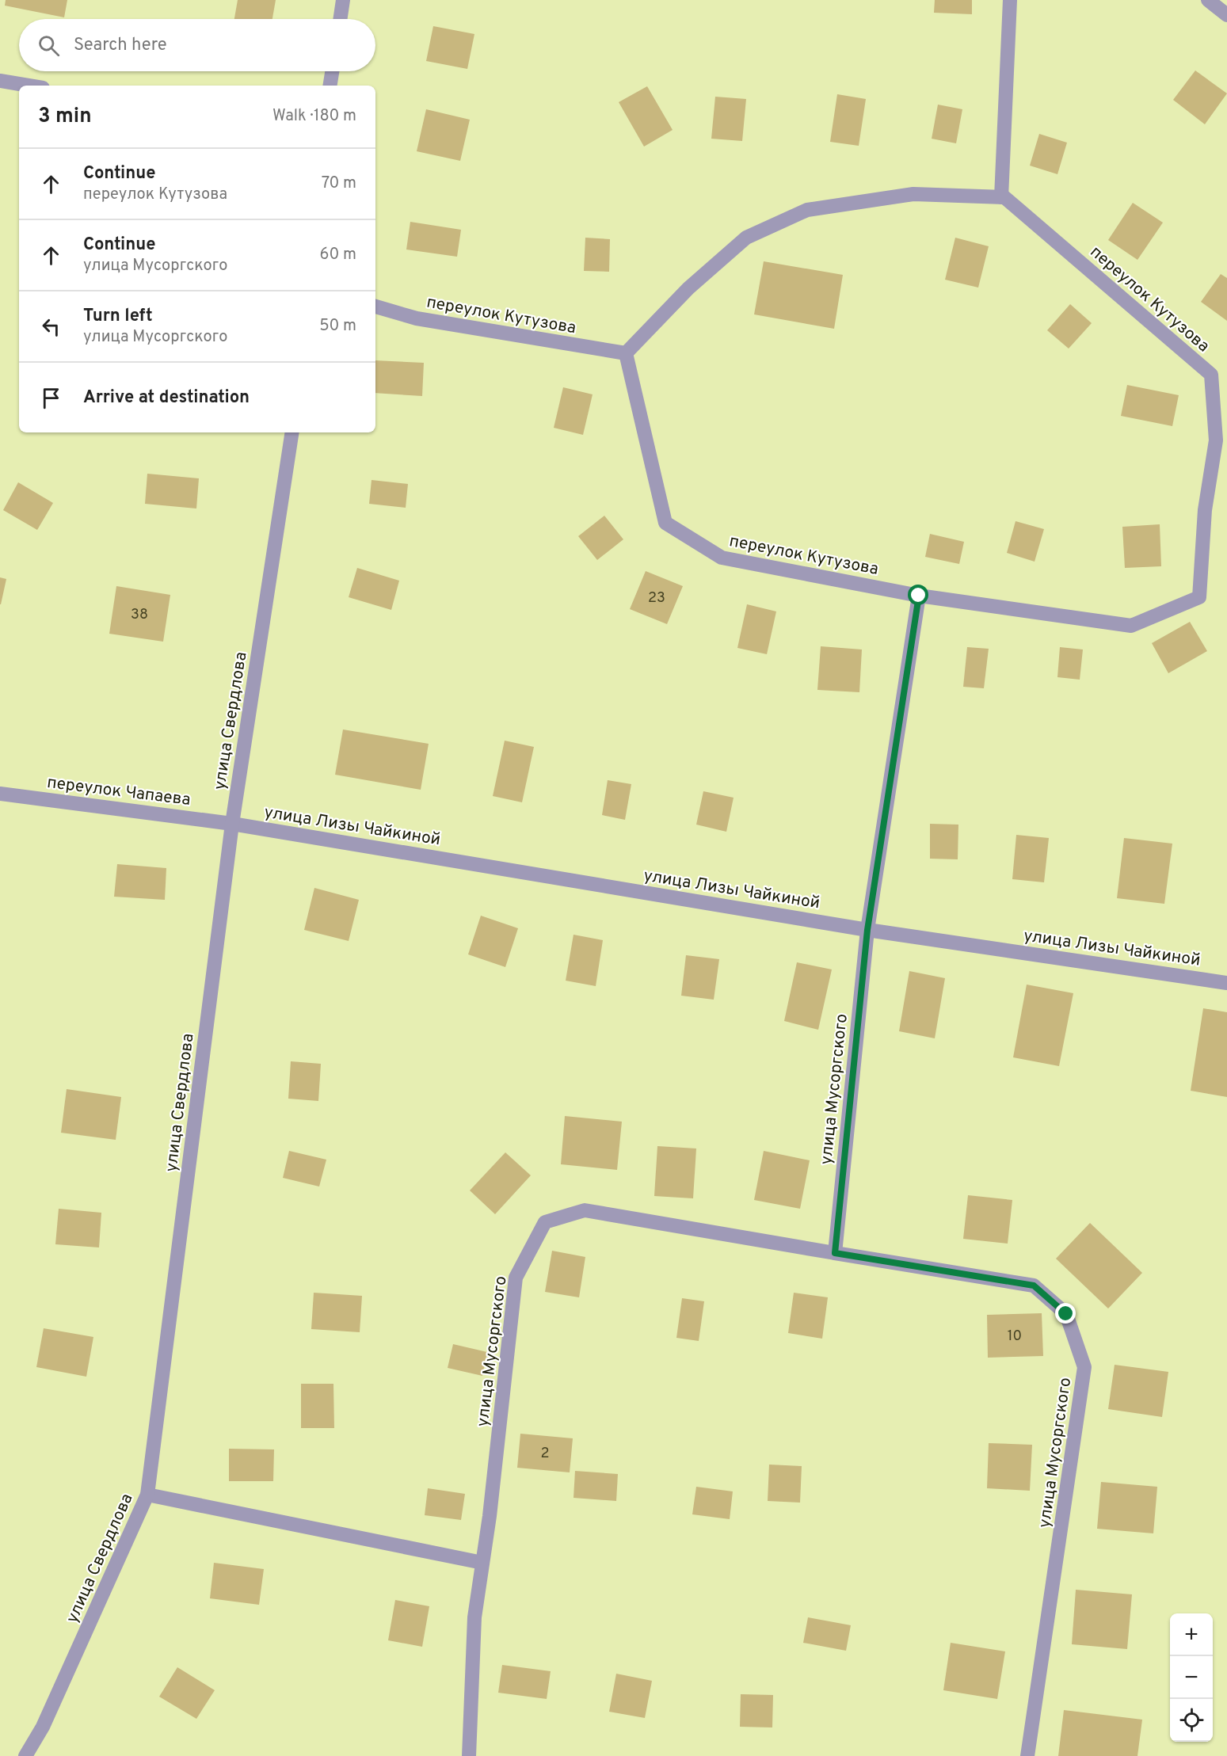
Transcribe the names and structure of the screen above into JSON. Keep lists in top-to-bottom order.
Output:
{
  "streets": {
    "street": [
      "переулок Кутузова",
      "улица Свердлова",
      "переулок Чапаева",
      "улица Лизы Чайкиной",
      "улица Мусоргского"
    ]
  },
  "crossings": [
    ["улица Свердлова", "переулок Чапаева"],
    ["улица Свердлова", "улица Лизы Чайкиной"],
    ["переулок Чапаева", "улица Лизы Чайкиной"],
    ["улица Лизы Чайкиной", "улица Мусоргского"]
  ],
  "house_numbers": [
    "23",
    "38",
    "10",
    "2"
  ],
  "page": {
    "search": "Search here",
    "heading": ["3 min", "Walk · 180 m"],
    "list": [
      ["Continue", "переулок Кутузова", "70 m"],
      ["Continue", "улица Мусоргского", "60 m"],
      ["Turn left", "улица Мусоргского", "50 m"],
      "Arrive at destination"
    ],
    "map_buttons": ["+", "−"]
  }
}
